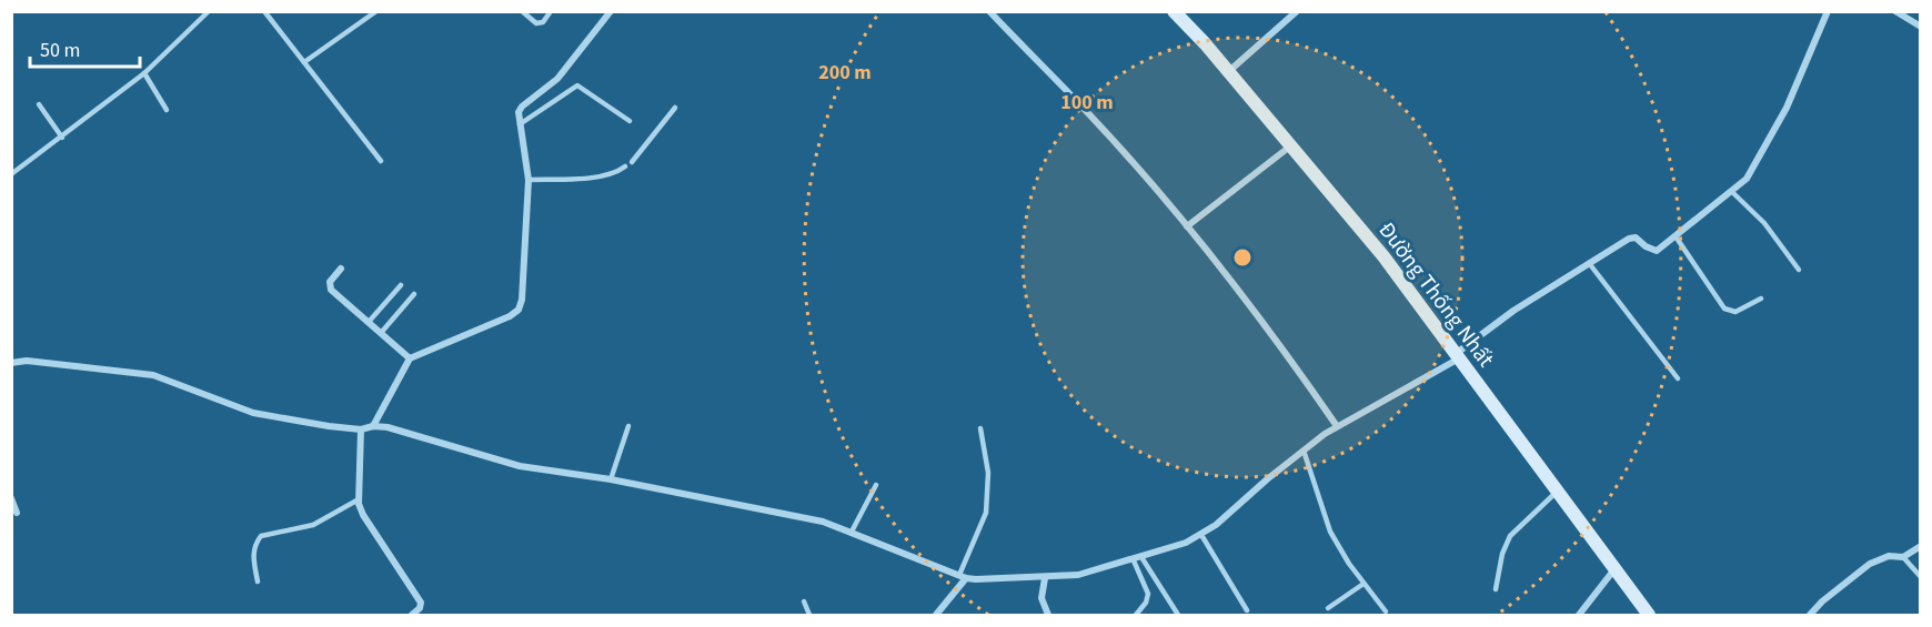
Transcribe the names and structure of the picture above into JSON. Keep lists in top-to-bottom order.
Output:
{
  "streets": {
    "street": ["Đường Thống Nhất"]
  },
  "scale_bar": "50 m",
  "rings": ["200 m", "100 m"]
}
